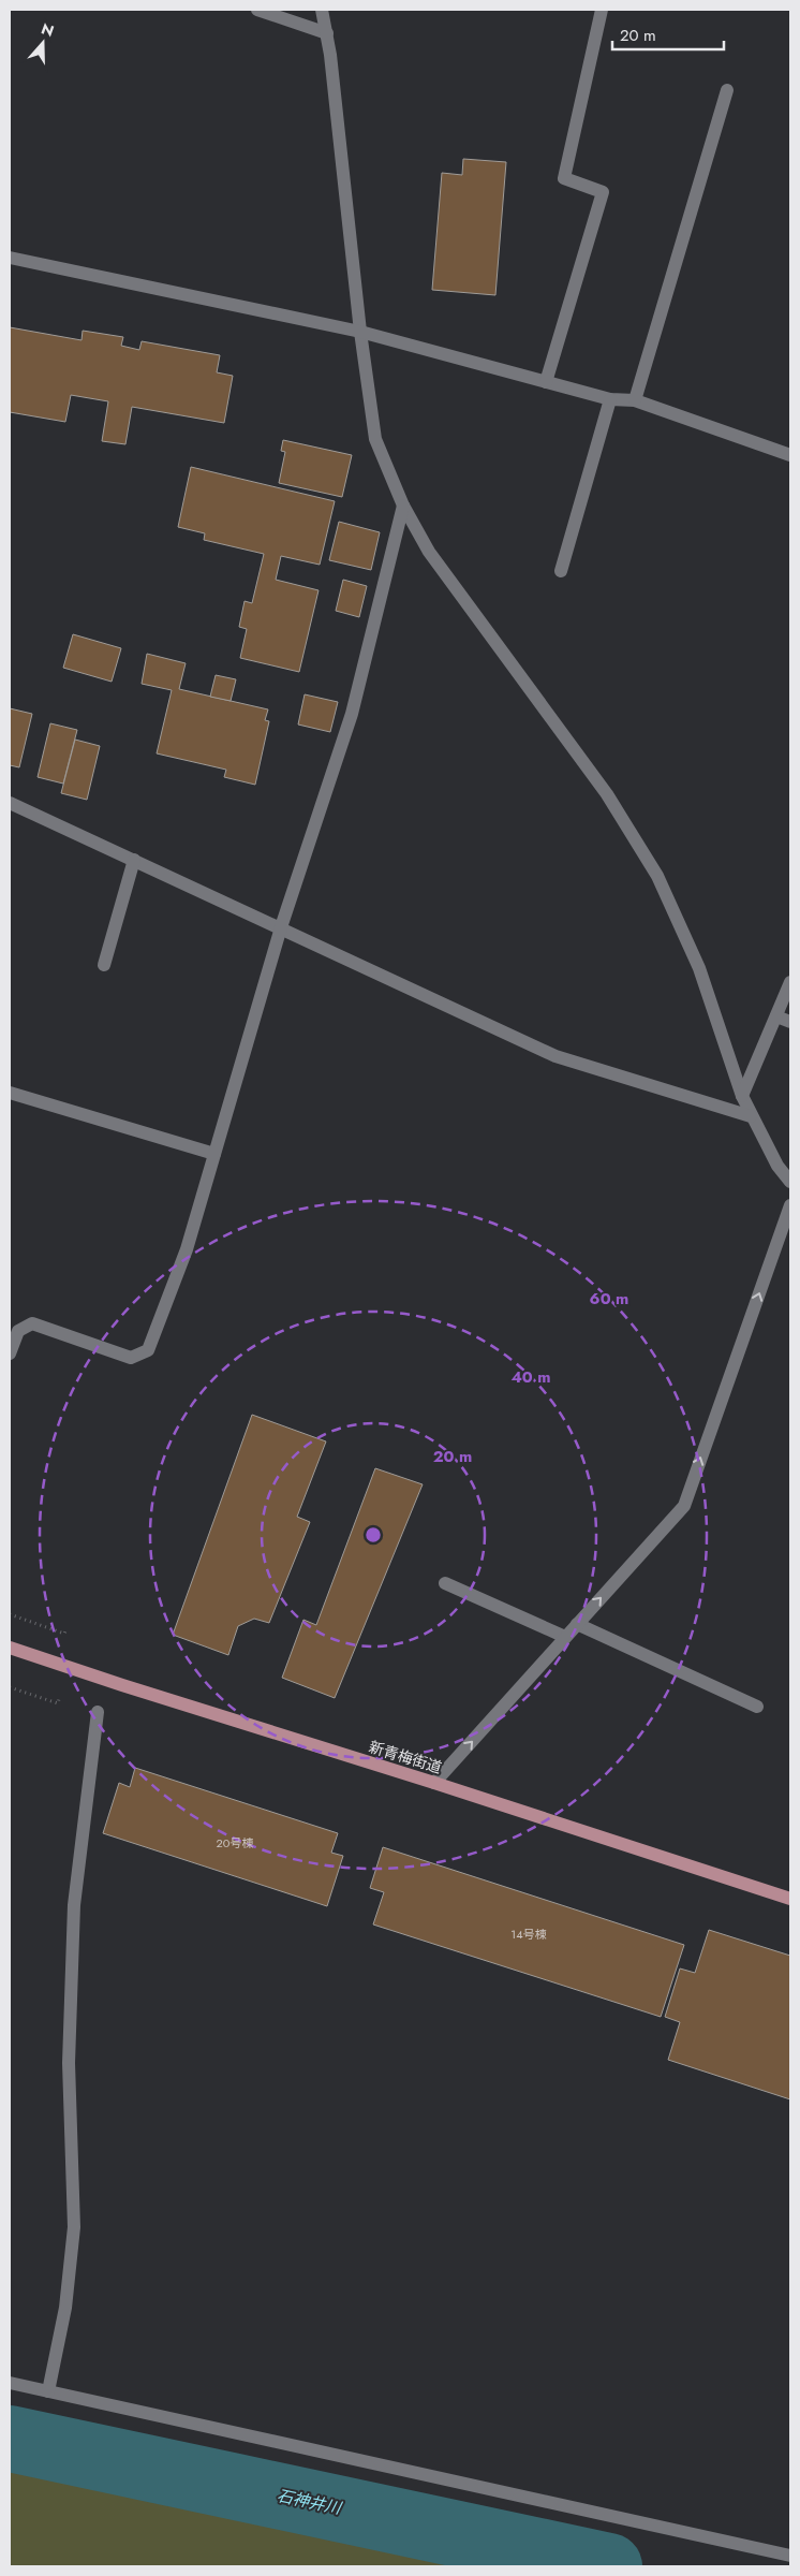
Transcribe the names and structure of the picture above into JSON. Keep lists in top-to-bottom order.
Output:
{
  "streets": {
    "main road": ["新青梅街道"]
  },
  "water": ["石神井川"],
  "house_numbers": ["20号棟", "14号棟"],
  "scale_bar": "20 m",
  "north": "top",
  "rings": ["60 m", "40 m", "20 m"]
}
